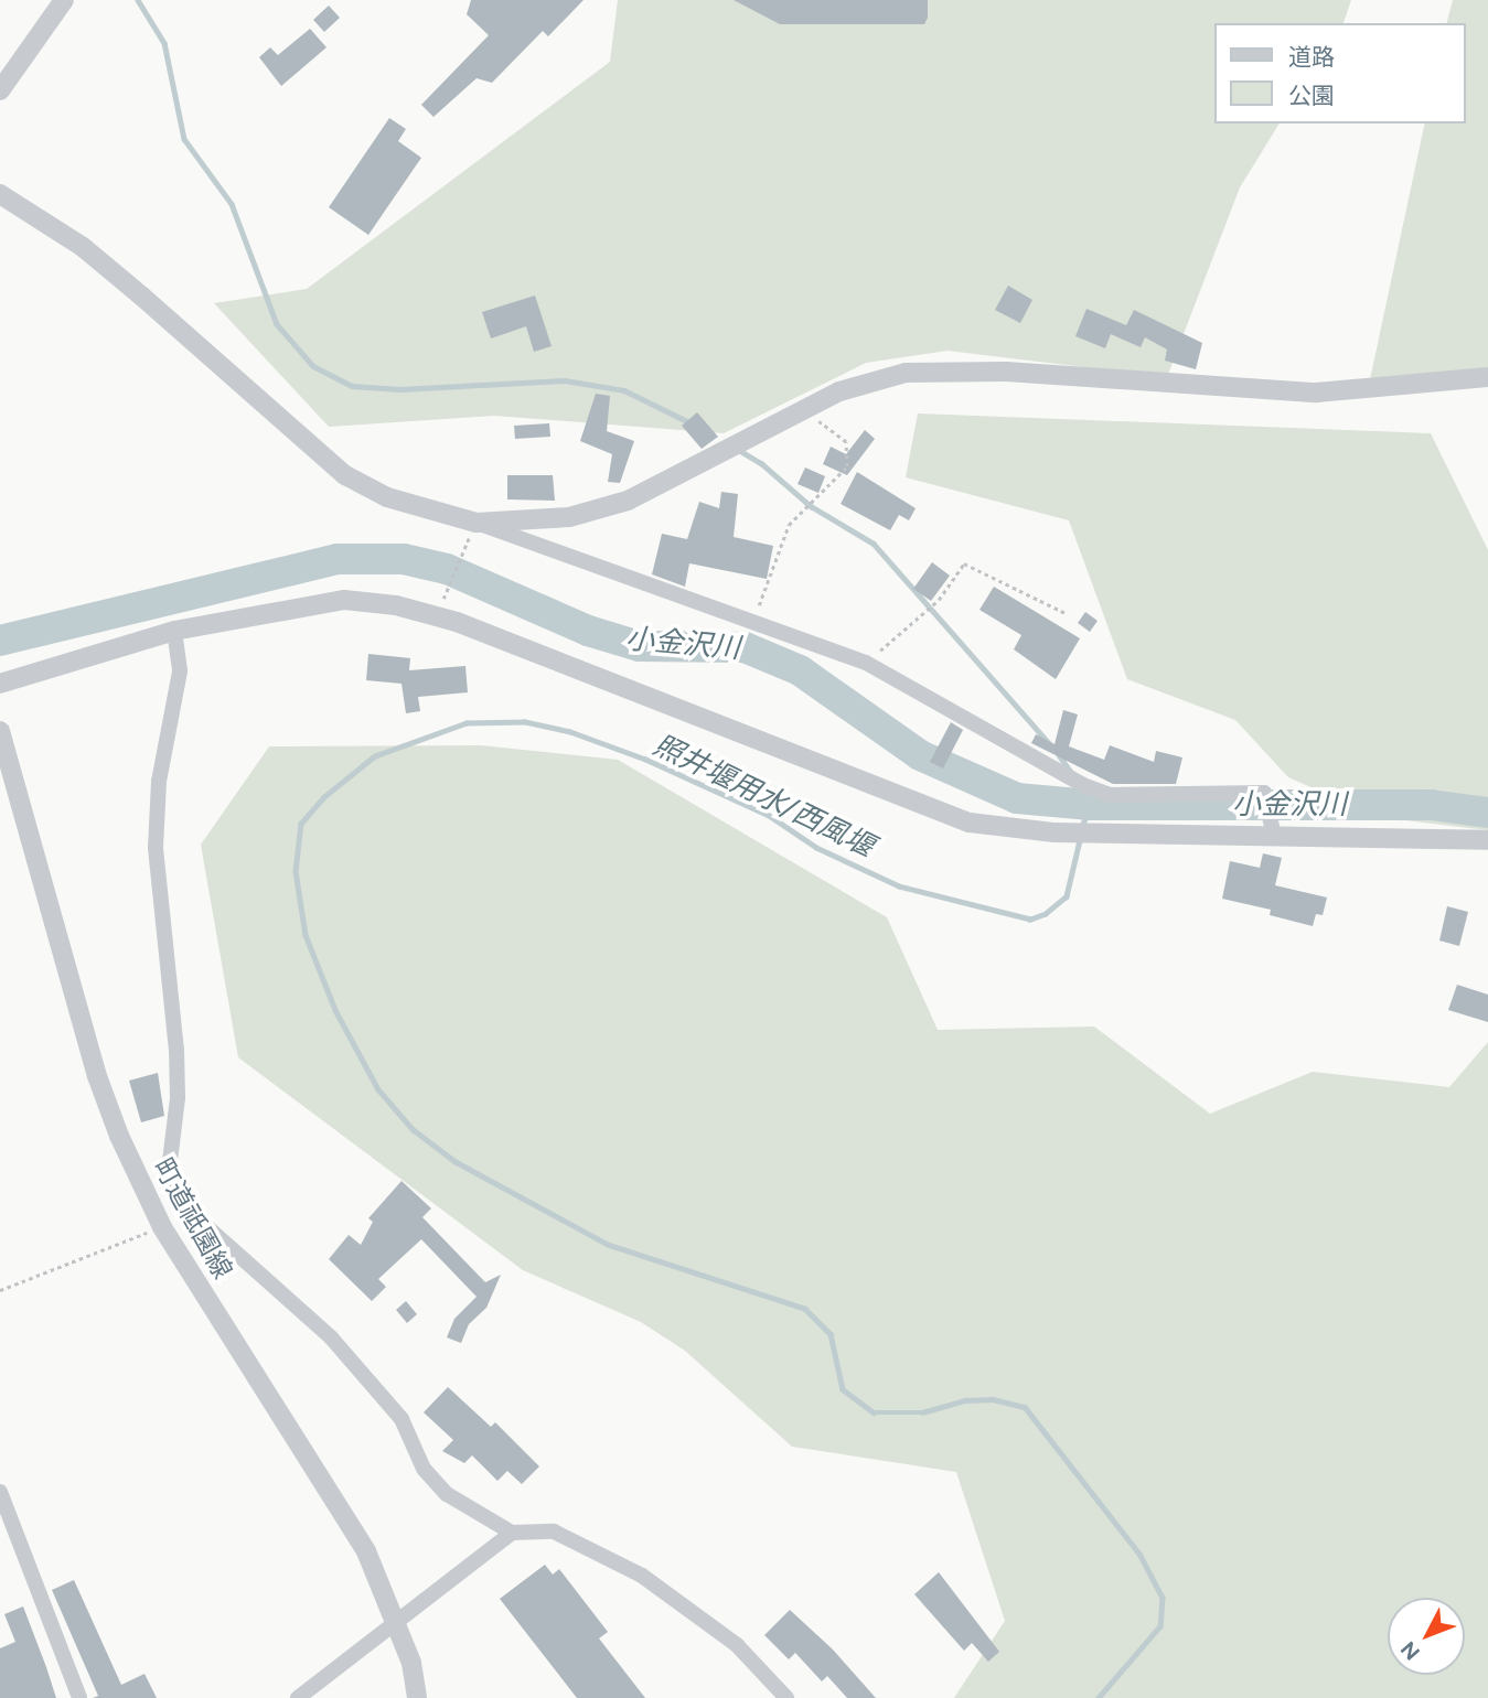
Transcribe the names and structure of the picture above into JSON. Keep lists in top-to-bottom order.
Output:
{
  "streets": {
    "street": ["町道祗園線"]
  },
  "water": ["小金沢川", "照井堰用水/西風堰"],
  "legend": ["道路", "公園"],
  "north": "bottom left"
}
